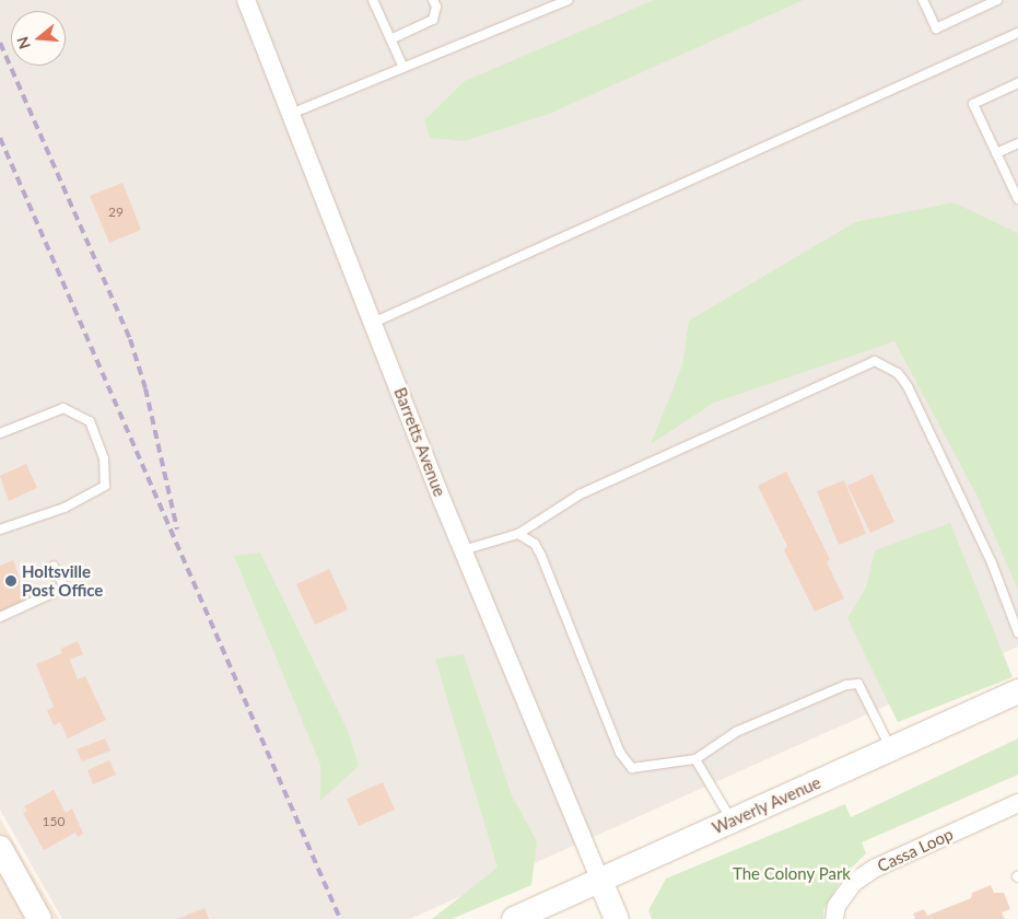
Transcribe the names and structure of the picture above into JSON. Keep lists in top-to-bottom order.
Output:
{
  "streets": {
    "street": ["Barretts Avenue", "Waverly Avenue", "Cassa Loop"]
  },
  "crossings": [
    ["Barretts Avenue", "Waverly Avenue"]
  ],
  "parks": ["The Colony Park"],
  "places": ["Holtsville Post Office"],
  "house_numbers": ["29", "150"],
  "north": "left"
}
